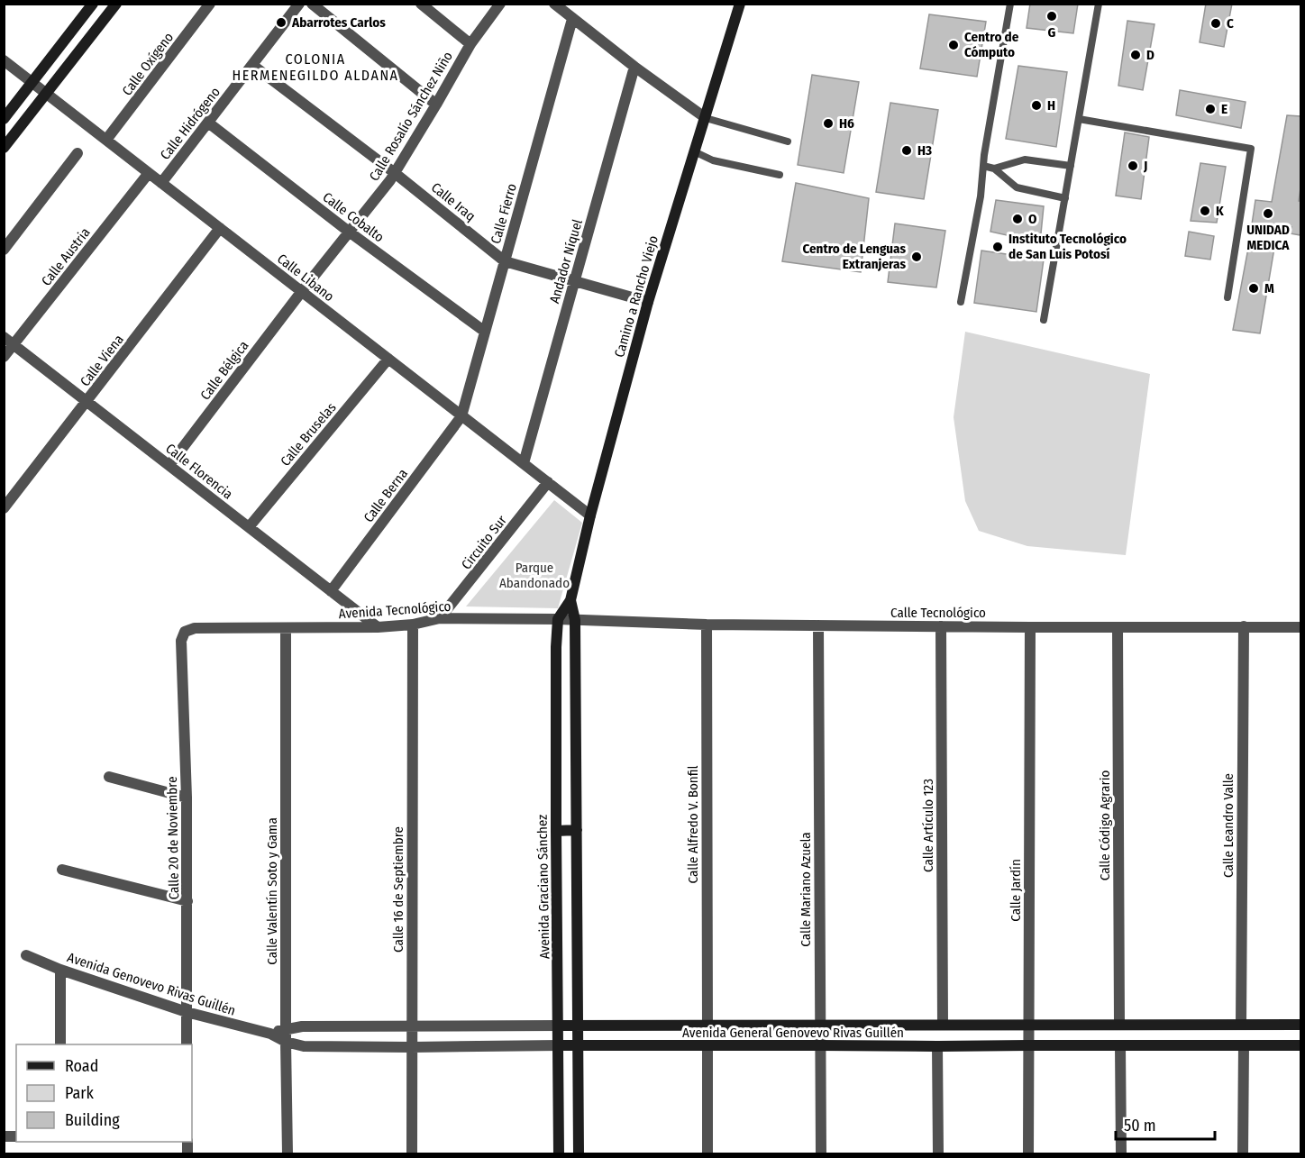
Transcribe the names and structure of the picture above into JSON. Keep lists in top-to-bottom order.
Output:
{
  "streets": {
    "street": [
      "Calle Oxígeno",
      "Calle Rosalío Sánchez Niño",
      "Calle Hidrógeno",
      "Calle Iraq",
      "Calle Fierro",
      "Calle Cobalto",
      "Calle Austria",
      "Andador Níquel",
      "Calle Libano",
      "Camino a Rancho Viejo",
      "Calle Viena",
      "Calle Bélgica",
      "Calle Bruselas",
      "Calle Florencia",
      "Calle Berna",
      "Circuito Sur",
      "Avenida Tecnológico",
      "Calle Tecnológico",
      "Calle Alfredo V. Bonfil",
      "Calle Artículo 123",
      "Calle Código Agrario",
      "Calle Leandro Valle",
      "Calle 20 de Noviembre",
      "Avenida Graciano Sánchez",
      "Calle 16 de Septiembre",
      "Calle Mariano Azuela",
      "Calle Jardín",
      "Calle Valentín Soto y Gama",
      "Avenida Genovevo Rivas Guillén",
      "Avenida General Genovevo Rivas Guillén"
    ]
  },
  "crossings": [
    ["Calle Oxígeno", "Calle Libano"],
    ["Calle Rosalío Sánchez Niño", "Calle Iraq"],
    ["Calle Rosalío Sánchez Niño", "Calle Cobalto"],
    ["Calle Rosalío Sánchez Niño", "Calle Libano"],
    ["Calle Rosalío Sánchez Niño", "Calle Bélgica"],
    ["Calle Hidrógeno", "Calle Iraq"],
    ["Calle Hidrógeno", "Calle Cobalto"],
    ["Calle Hidrógeno", "Calle Libano"],
    ["Calle Iraq", "Calle Fierro"],
    ["Calle Iraq", "Andador Níquel"],
    ["Calle Iraq", "Camino a Rancho Viejo"],
    ["Calle Fierro", "Calle Cobalto"],
    ["Calle Fierro", "Calle Libano"],
    ["Calle Fierro", "Calle Berna"],
    ["Calle Austria", "Calle Libano"],
    ["Calle Austria", "Calle Florencia"],
    ["Andador Níquel", "Calle Libano"],
    ["Calle Libano", "Camino a Rancho Viejo"],
    ["Calle Libano", "Calle Viena"],
    ["Calle Libano", "Calle Bélgica"],
    ["Calle Libano", "Calle Bruselas"],
    ["Calle Libano", "Calle Berna"],
    ["Calle Libano", "Circuito Sur"],
    ["Camino a Rancho Viejo", "Avenida Tecnológico"],
    ["Camino a Rancho Viejo", "Calle Tecnológico"],
    ["Camino a Rancho Viejo", "Avenida Graciano Sánchez"],
    ["Calle Viena", "Calle Florencia"],
    ["Calle Bélgica", "Calle Florencia"],
    ["Calle Bruselas", "Calle Florencia"],
    ["Calle Florencia", "Calle Berna"],
    ["Calle Florencia", "Avenida Tecnológico"],
    ["Circuito Sur", "Avenida Tecnológico"],
    ["Avenida Tecnológico", "Calle Tecnológico"],
    ["Avenida Tecnológico", "Calle 20 de Noviembre"],
    ["Avenida Tecnológico", "Avenida Graciano Sánchez"],
    ["Avenida Tecnológico", "Calle 16 de Septiembre"],
    ["Avenida Tecnológico", "Calle Valentín Soto y Gama"],
    ["Calle Tecnológico", "Calle Alfredo V. Bonfil"],
    ["Calle Tecnológico", "Calle Artículo 123"],
    ["Calle Tecnológico", "Calle Código Agrario"],
    ["Calle Tecnológico", "Calle Leandro Valle"],
    ["Calle Tecnológico", "Calle Mariano Azuela"],
    ["Calle Tecnológico", "Calle Jardín"],
    ["Calle Alfredo V. Bonfil", "Avenida General Genovevo Rivas Guillén"],
    ["Calle Artículo 123", "Avenida General Genovevo Rivas Guillén"],
    ["Calle Código Agrario", "Avenida General Genovevo Rivas Guillén"],
    ["Calle Leandro Valle", "Avenida General Genovevo Rivas Guillén"],
    ["Calle 20 de Noviembre", "Avenida Genovevo Rivas Guillén"],
    ["Avenida Graciano Sánchez", "Avenida General Genovevo Rivas Guillén"],
    ["Calle 16 de Septiembre", "Avenida General Genovevo Rivas Guillén"],
    ["Calle Mariano Azuela", "Avenida General Genovevo Rivas Guillén"],
    ["Calle Jardín", "Avenida General Genovevo Rivas Guillén"],
    ["Calle Valentín Soto y Gama", "Avenida Genovevo Rivas Guillén"],
    ["Calle Valentín Soto y Gama", "Avenida General Genovevo Rivas Guillén"],
    ["Avenida Genovevo Rivas Guillén", "Avenida General Genovevo Rivas Guillén"]
  ],
  "districts": ["COLONIA HERMENEGILDO ALDANA"],
  "parks": ["Parque Abandonado"],
  "places": [
    "G",
    "Abarrotes Carlos",
    "C",
    "Centro de Cómputo",
    "D",
    "H",
    "E",
    "H6",
    "H3",
    "J",
    "K",
    "UNIDAD MEDICA",
    "O",
    "Instituto Tecnológico de San Luis Potosí",
    "Centro de Lenguas Extranjeras",
    "M"
  ],
  "legend": ["Road", "Park", "Building"],
  "scale_bar": "50 m"
}
